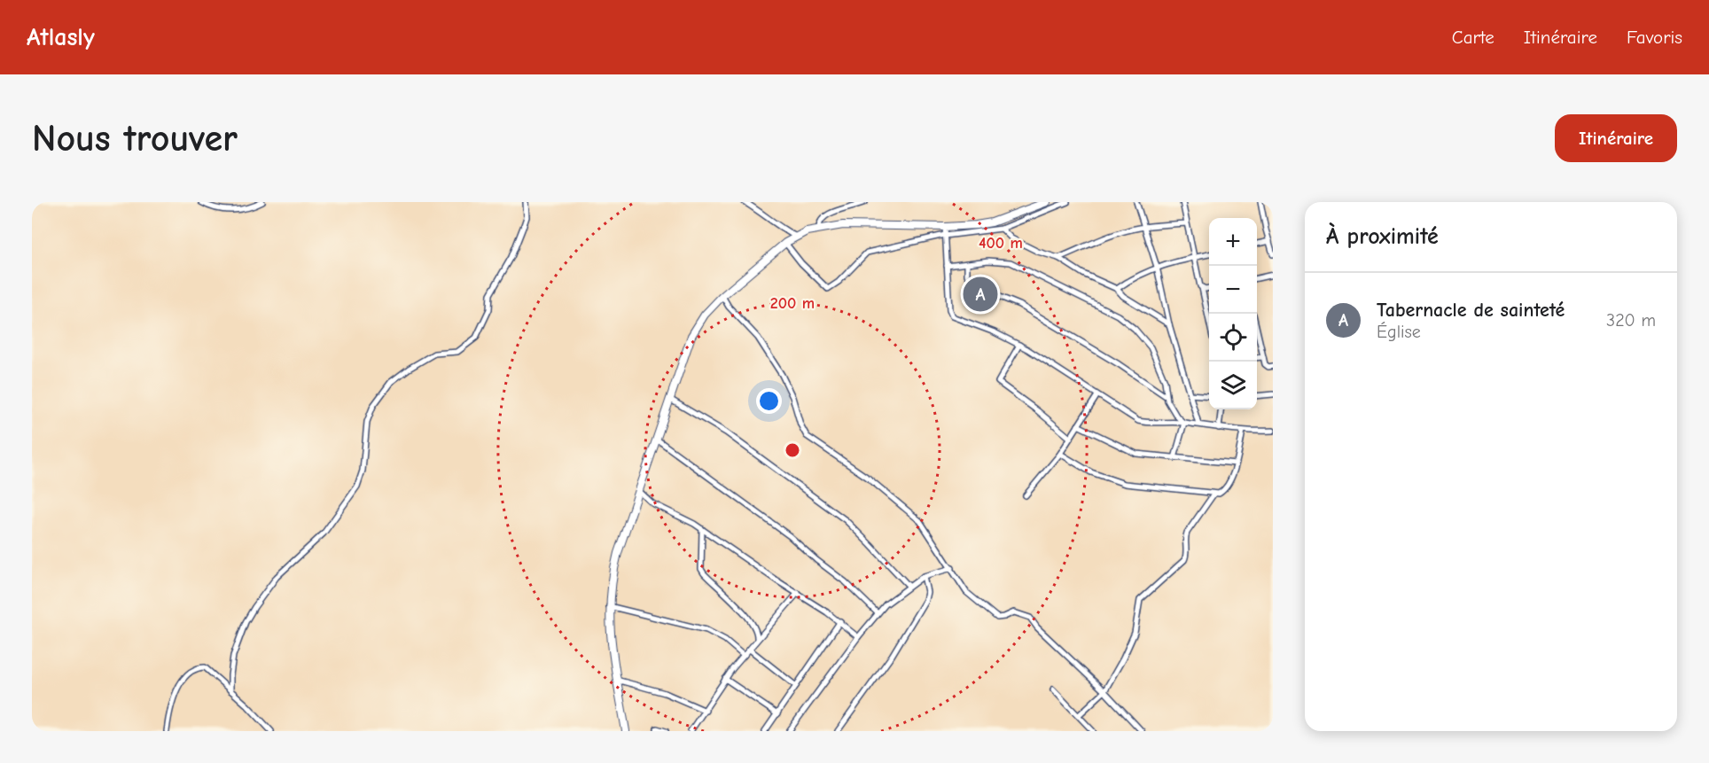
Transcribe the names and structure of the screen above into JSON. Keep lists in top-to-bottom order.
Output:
{
  "page": {
    "header": "Atlasly",
    "nav": ["Carte", "Itinéraire", "Favoris"],
    "buttons": "Itinéraire",
    "title": "Nous trouver",
    "heading": "À proximité",
    "map_buttons": ["+", "−"],
    "list": [
      {
        "mark": "A",
        "name": "Tabernacle de sainteté",
        "note": "Église",
        "value": "320 m"
      }
    ],
    "pins": "A"
  },
  "rings": ["400 m", "200 m"]
}
